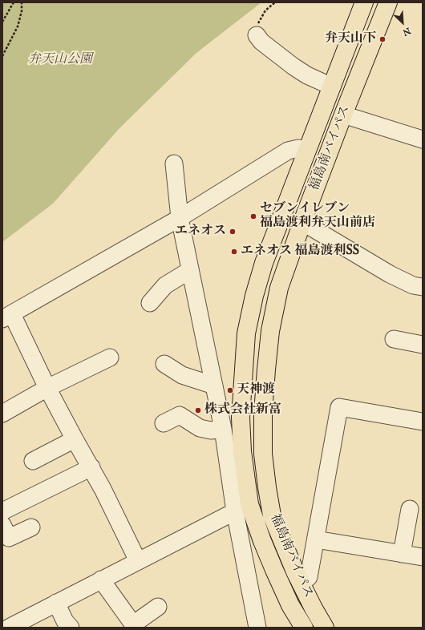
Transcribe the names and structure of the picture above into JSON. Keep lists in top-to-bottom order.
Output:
{
  "streets": {
    "highway": ["福島南バイパス"]
  },
  "parks": ["弁天山公園"],
  "places": [
    "弁天山下",
    "セブンイレブン 福島渡利弁天山前店",
    "エネオス",
    "エネオス 福島渡利SS",
    "天神渡",
    "株式会社新富"
  ],
  "north": "bottom right"
}
